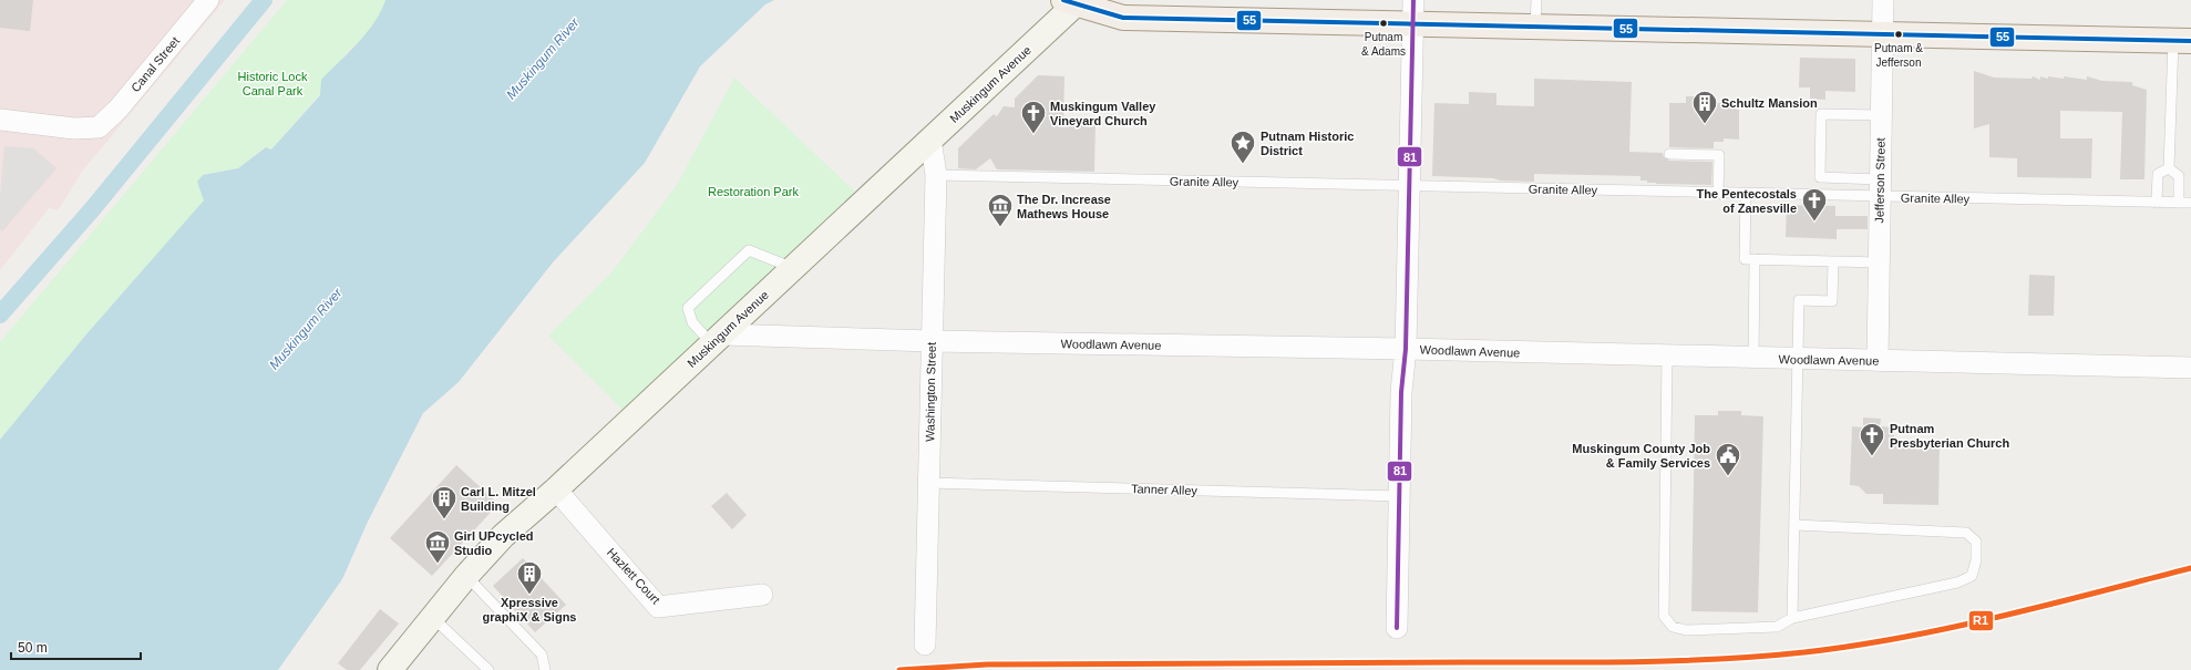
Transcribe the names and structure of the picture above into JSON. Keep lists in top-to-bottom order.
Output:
{
  "streets": {
    "street": [
      "Canal Street",
      "Muskingum Avenue",
      "Jefferson Street",
      "Woodlawn Avenue",
      "Washington Street",
      "Hazlett Court"
    ],
    "lane": ["Granite Alley", "Tanner Alley"]
  },
  "crossings": [
    ["Muskingum Avenue", "Woodlawn Avenue"],
    ["Muskingum Avenue", "Washington Street"],
    ["Muskingum Avenue", "Hazlett Court"],
    ["Jefferson Street", "Granite Alley"],
    ["Jefferson Street", "Woodlawn Avenue"],
    ["Granite Alley", "Washington Street"],
    ["Woodlawn Avenue", "Washington Street"],
    ["Washington Street", "Tanner Alley"]
  ],
  "water": ["Muskingum River"],
  "parks": ["Historic Lock Canal Park", "Restoration Park"],
  "places": {
    "other": ["Putnam & Adams", "Putnam & Jefferson"],
    "building": ["Schultz Mansion", "Carl L. Mitzel Building", "Xpressive graphiX & Signs"],
    "church": ["Muskingum Valley Vineyard Church", "The Pentecostals of Zanesville", "Putnam Presbyterian Church"],
    "place": ["Putnam Historic District"],
    "museum": ["The Dr. Increase Mathews House", "Girl UPcycled Studio"],
    "public building": ["Muskingum County Job & Family Services"]
  },
  "lines": ["transit line 55", "transit line 81", "transit line R1"],
  "scale_bar": "50 m"
}
